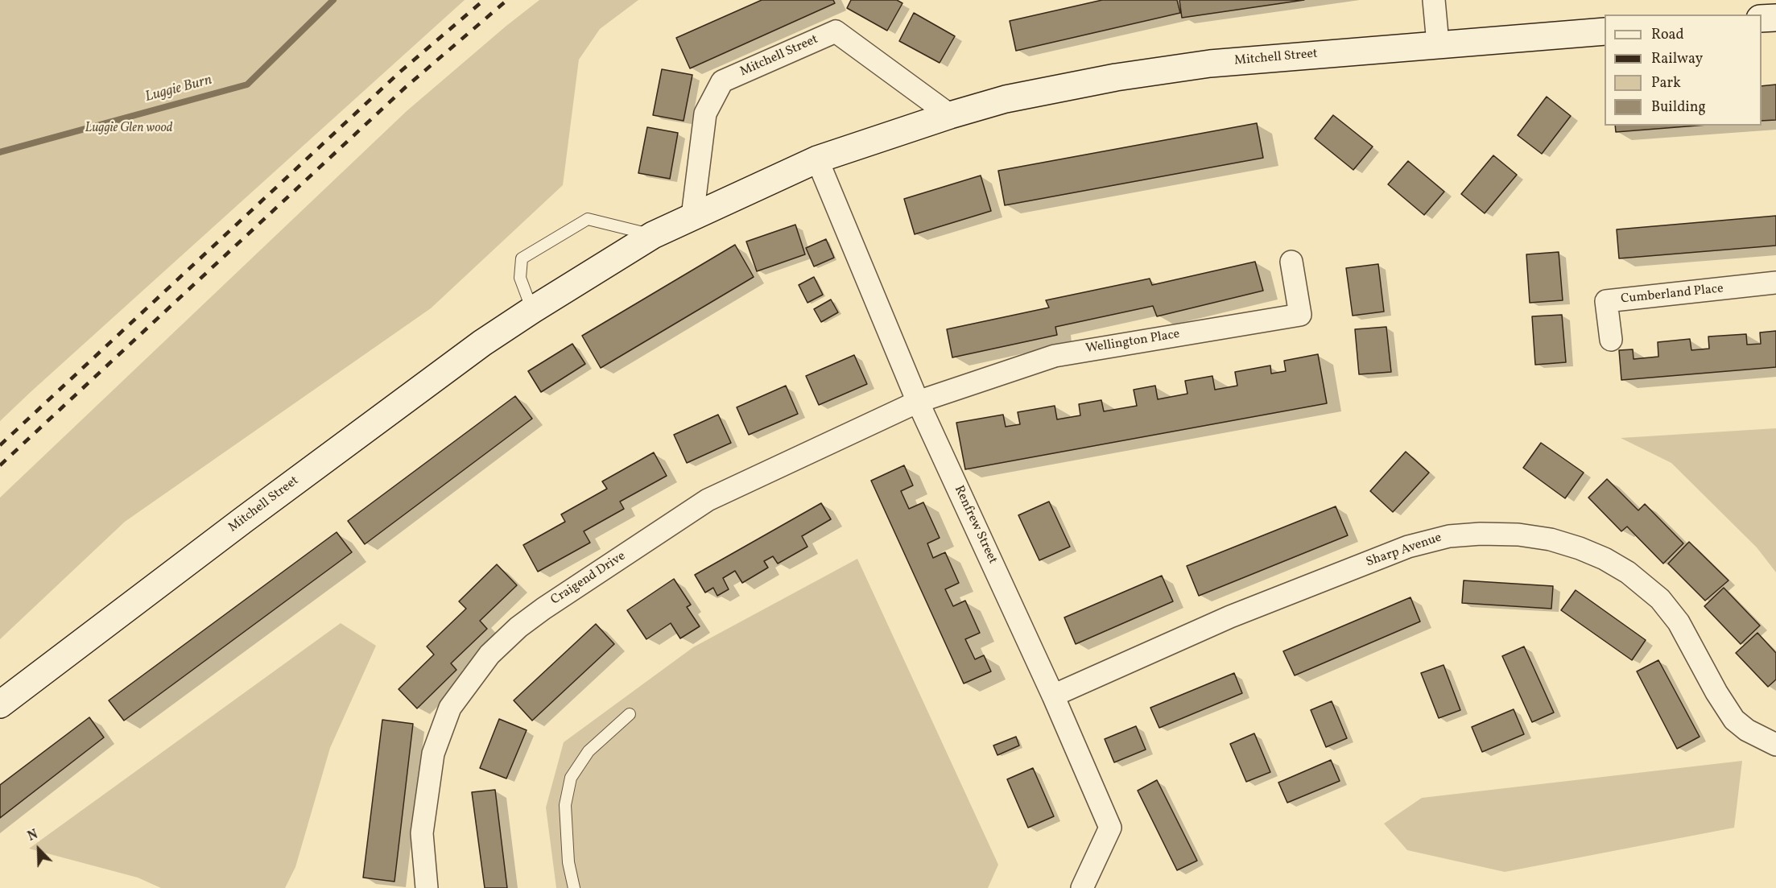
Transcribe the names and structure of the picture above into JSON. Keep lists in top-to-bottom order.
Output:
{
  "streets": {
    "street": [
      "Mitchell Street",
      "Cumberland Place",
      "Wellington Place",
      "Renfrew Street",
      "Sharp Avenue",
      "Craigend Drive"
    ]
  },
  "crossings": [
    ["Mitchell Street", "Renfrew Street"],
    ["Wellington Place", "Renfrew Street"],
    ["Wellington Place", "Craigend Drive"],
    ["Renfrew Street", "Sharp Avenue"],
    ["Renfrew Street", "Craigend Drive"]
  ],
  "water": ["Luggie Burn"],
  "parks": ["Luggie Glen wood"],
  "legend": [
    "Road",
    "Railway",
    "Park",
    "Building"
  ],
  "north": "top left"
}
